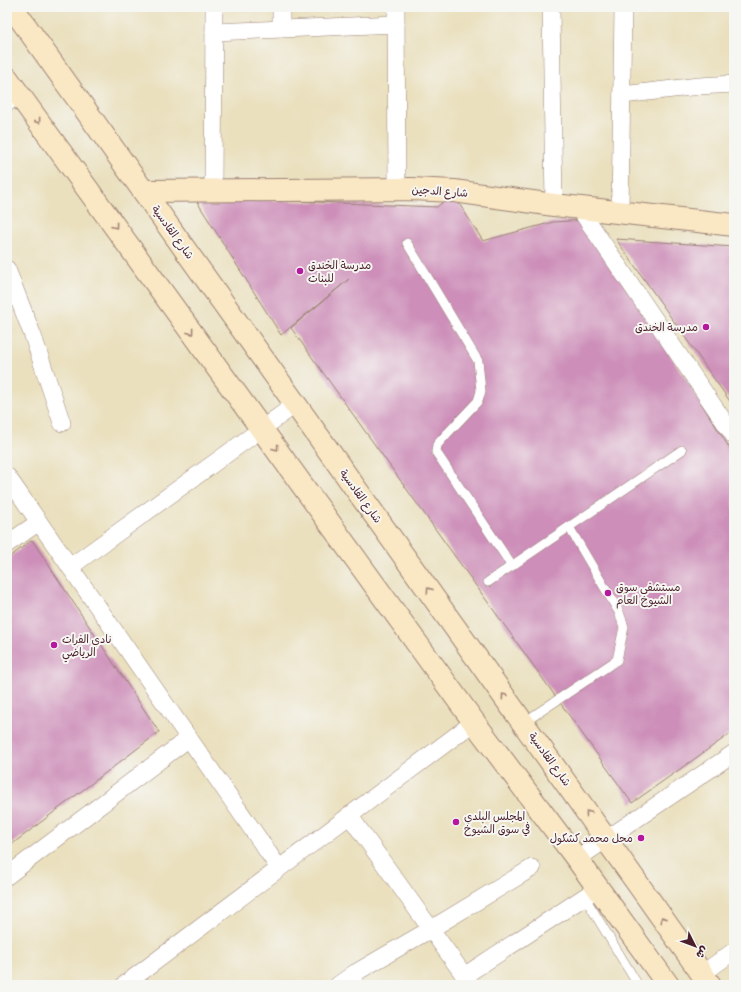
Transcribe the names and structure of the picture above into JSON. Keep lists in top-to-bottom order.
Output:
{
  "streets": {
    "main road": ["شارع الدجين", "شارع القادسية"]
  },
  "crossings": [
    ["شارع الدجين", "شارع القادسية"]
  ],
  "places": [
    "مدرسة الخندق للبنات",
    "مدرسة الخندق",
    "مستشفى سوق الشيوخ العام",
    "نادي الفرات الرياضي",
    "المجلس البلدي في سوق الشيوخ",
    "محل محمد كشكول"
  ],
  "north": "bottom right"
}
